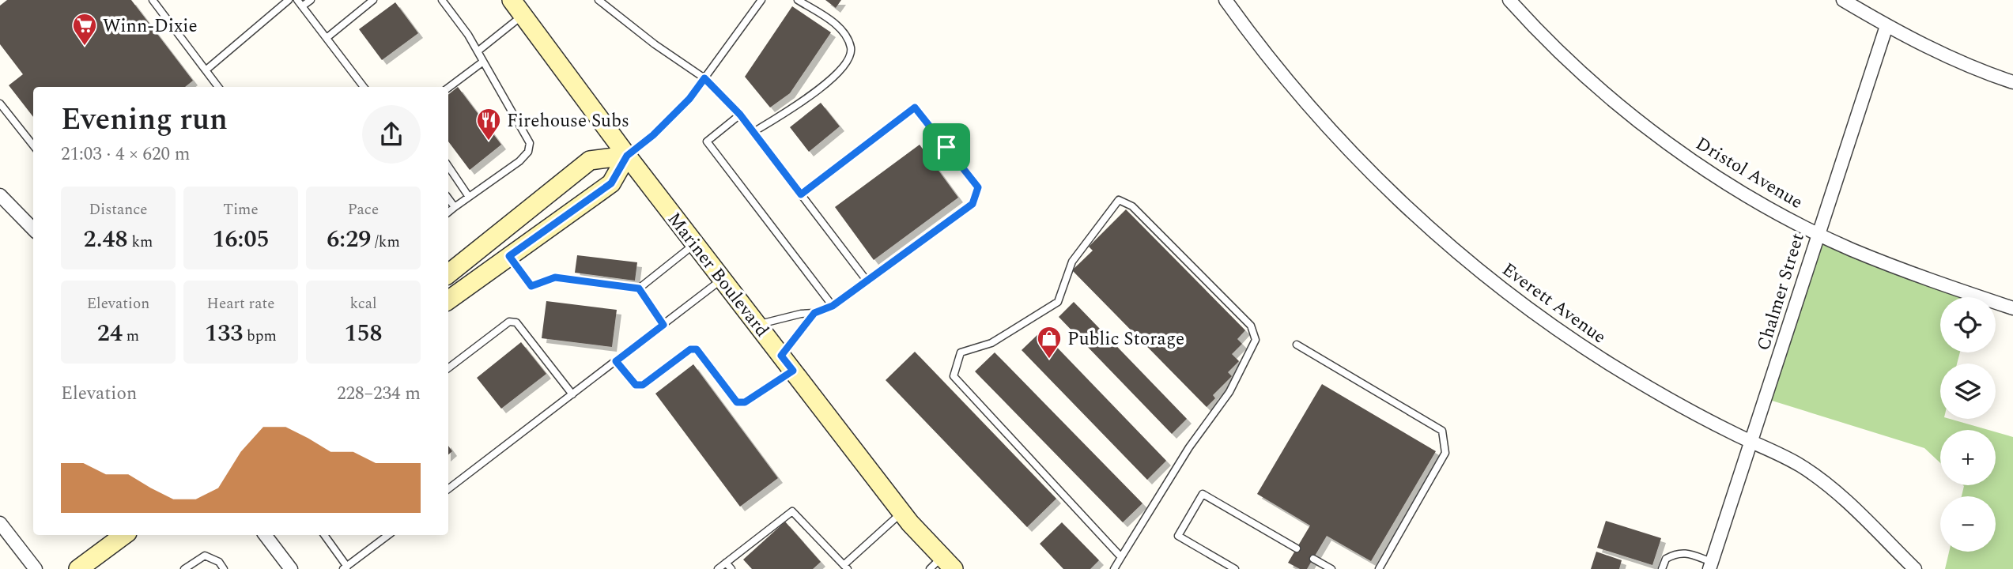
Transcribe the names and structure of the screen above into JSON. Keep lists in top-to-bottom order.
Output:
{
  "streets": {
    "main road": ["Mariner Boulevard"],
    "street": ["Dristol Avenue", "Chalmer Street", "Everett Avenue"]
  },
  "crossings": [
    ["Dristol Avenue", "Chalmer Street"],
    ["Chalmer Street", "Everett Avenue"]
  ],
  "places": {
    "supermarket": ["Winn-Dixie"],
    "restaurant": ["Firehouse Subs"],
    "shop": ["Public Storage"]
  },
  "page": {
    "heading": ["Evening run", "21:03 · 4 × 620 m"],
    "stats": [
      ["Distance", "2.48 km"],
      ["Time", "16:05"],
      ["Pace", "6:29 /km"],
      ["Elevation", "24 m"],
      ["Heart rate", "133 bpm"],
      ["kcal", "158"]
    ],
    "map_buttons": ["+", "−"],
    "chart": ["Elevation", "228–234 m"]
  }
}
